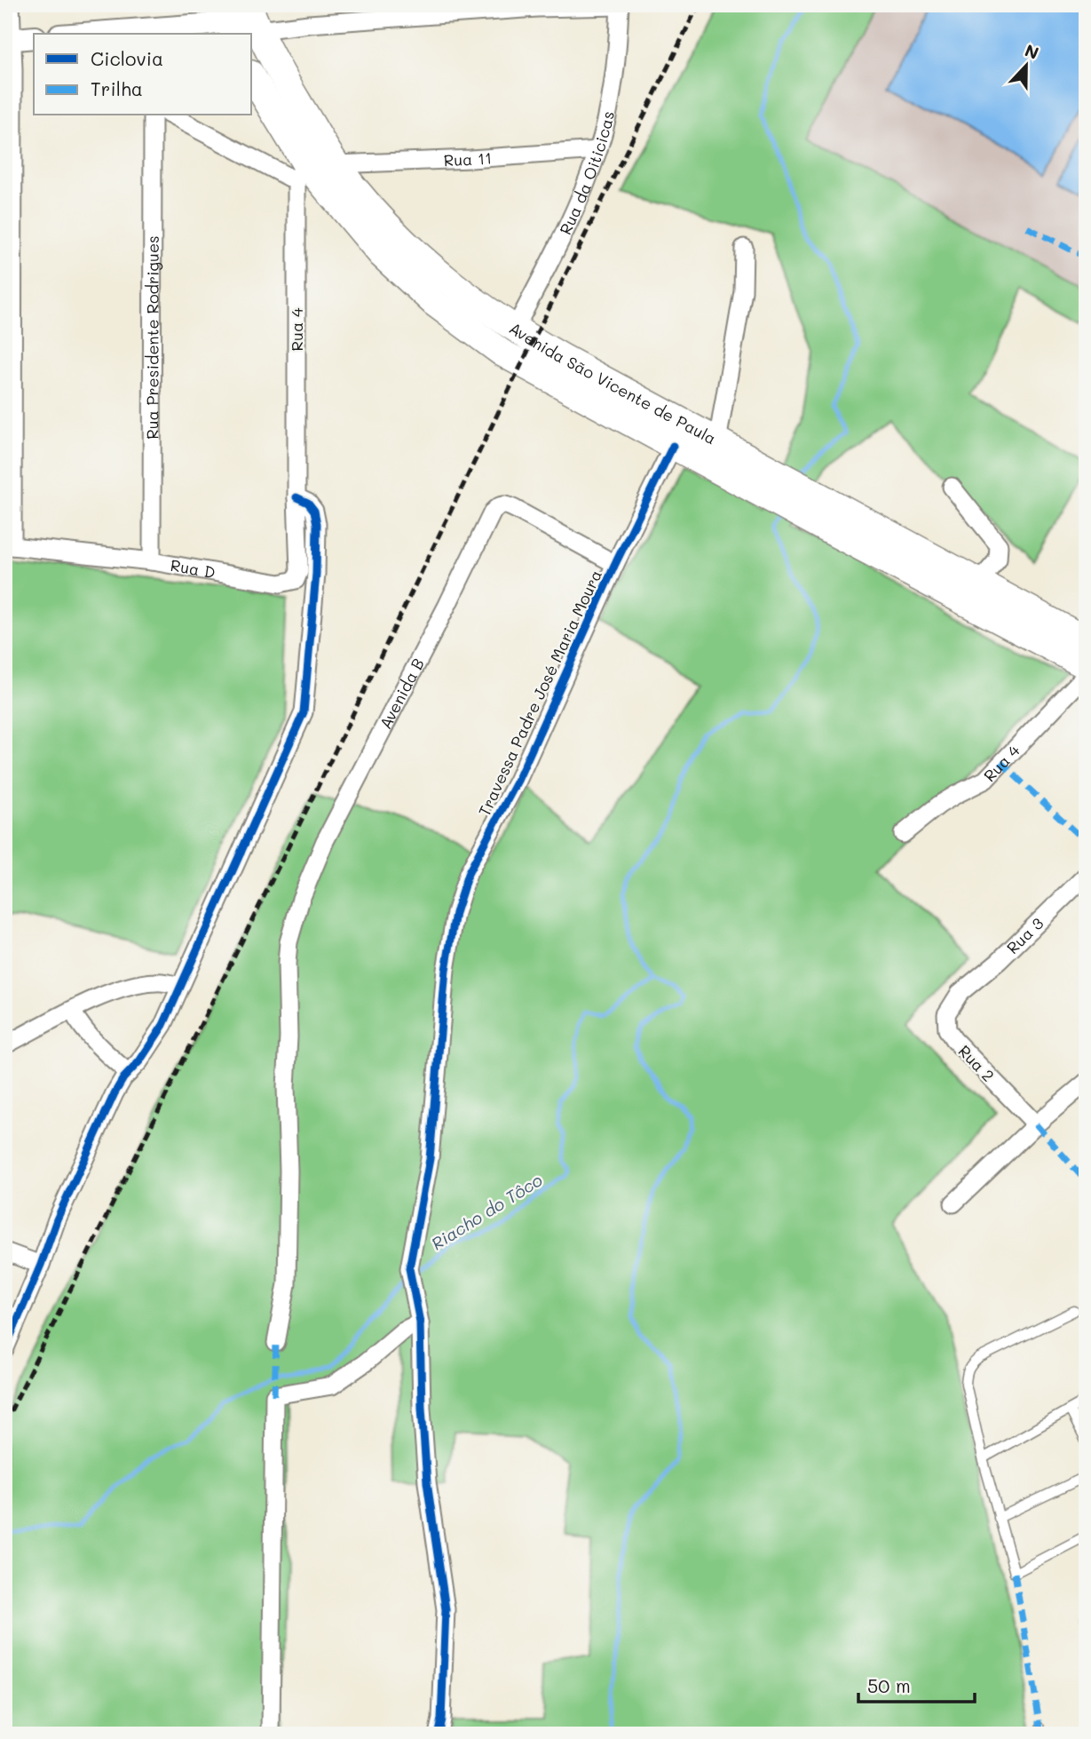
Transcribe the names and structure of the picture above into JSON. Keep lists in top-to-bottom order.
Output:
{
  "streets": {
    "main road": ["Avenida São Vicente de Paula"],
    "street": [
      "Rua 11",
      "Rua da Oiticicas",
      "Rua 4",
      "Rua Presidente Rodrigues",
      "Rua D",
      "Avenida B",
      "Travessa Padre José Maria Moura",
      "Rua 3",
      "Rua 2"
    ]
  },
  "crossings": [
    ["Rua 11", "Rua da Oiticicas"],
    ["Rua 11", "Avenida São Vicente de Paula"],
    ["Rua da Oiticicas", "Avenida São Vicente de Paula"],
    ["Rua 4", "Avenida São Vicente de Paula"],
    ["Rua 4", "Rua D"],
    ["Rua Presidente Rodrigues", "Rua D"],
    ["Avenida São Vicente de Paula", "Travessa Padre José Maria Moura"],
    ["Avenida B", "Travessa Padre José Maria Moura"],
    ["Rua 3", "Rua 2"]
  ],
  "water": ["Riacho do Tôco"],
  "legend": ["Ciclovia", "Trilha"],
  "scale_bar": "50 m",
  "north": "top"
}
